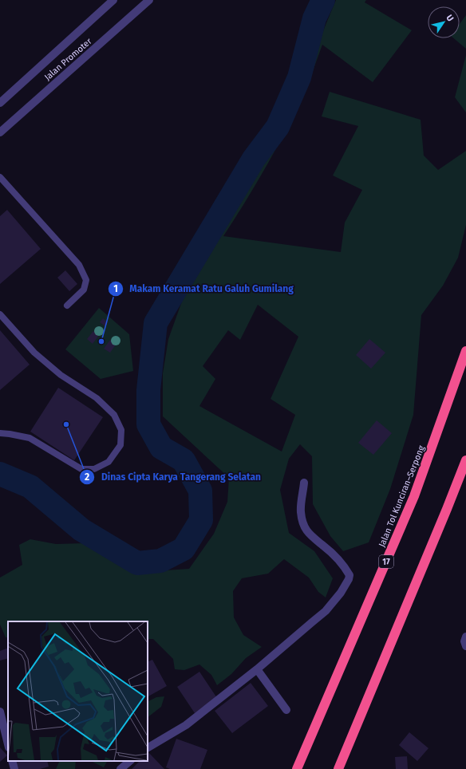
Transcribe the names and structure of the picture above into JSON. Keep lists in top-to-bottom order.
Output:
{
  "streets": {
    "highway": ["Jalan Tol Kunciran–Serpong", "17"],
    "street": ["Jalan Promoter"]
  },
  "places": ["Makam Keramat Ratu Galuh Gumilang", "Dinas Cipta Karya Tangerang Selatan"],
  "north": "top right"
}
